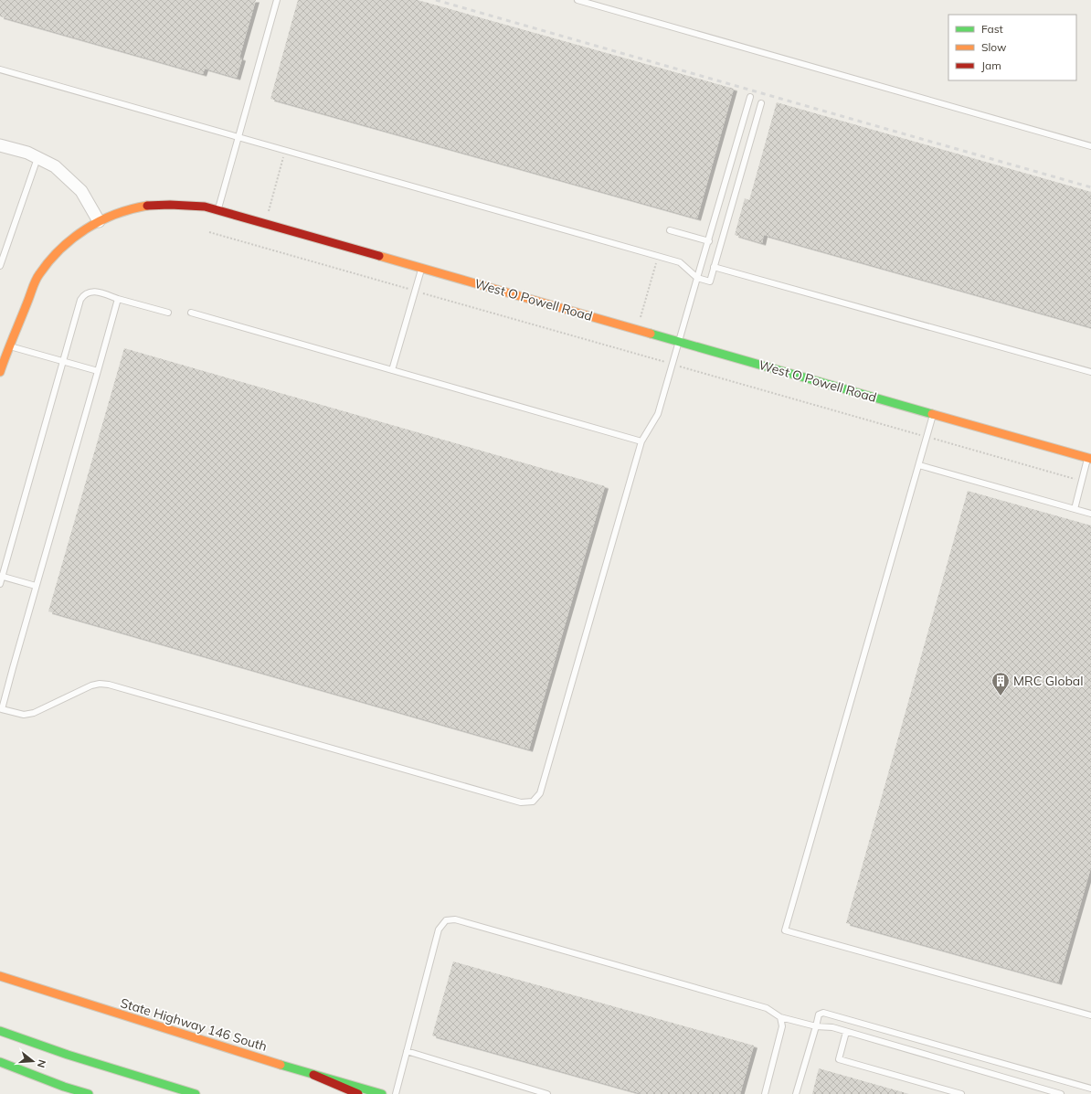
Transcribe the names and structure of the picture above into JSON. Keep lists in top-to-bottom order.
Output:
{
  "streets": {
    "main road": ["West O Powell Road", "State Highway 146 South"]
  },
  "places": {
    "building": ["MRC Global"]
  },
  "legend": ["Fast", "Slow", "Jam"],
  "north": "right"
}
